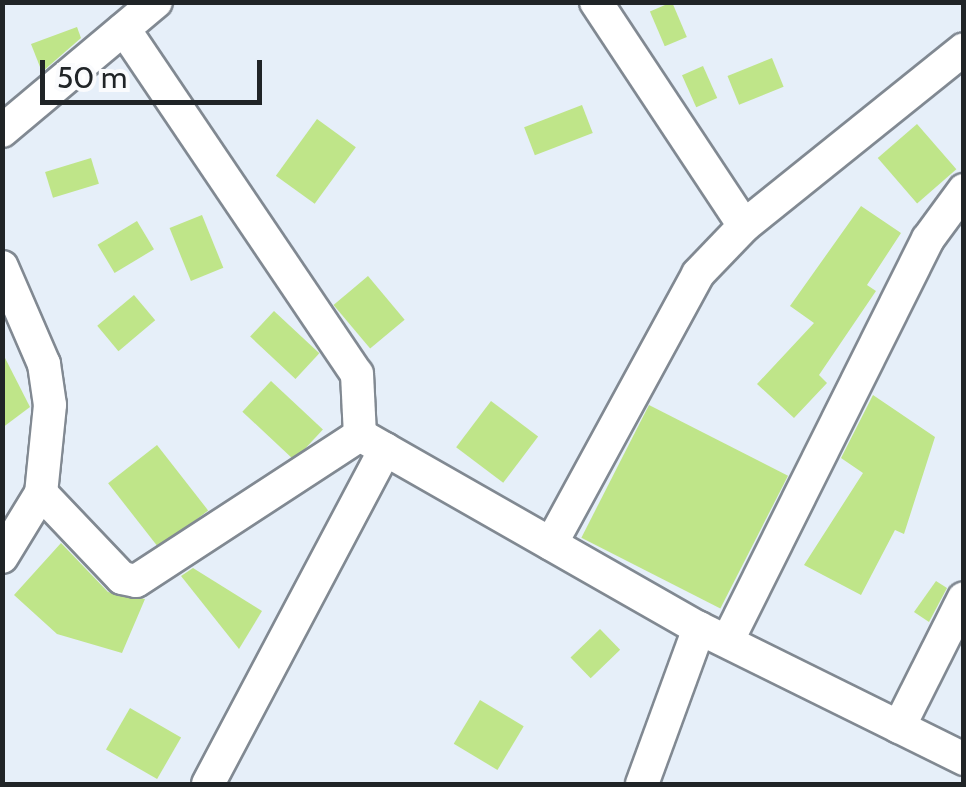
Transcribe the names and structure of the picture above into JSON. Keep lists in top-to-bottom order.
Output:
{
  "scale_bar": "50 m"
}
